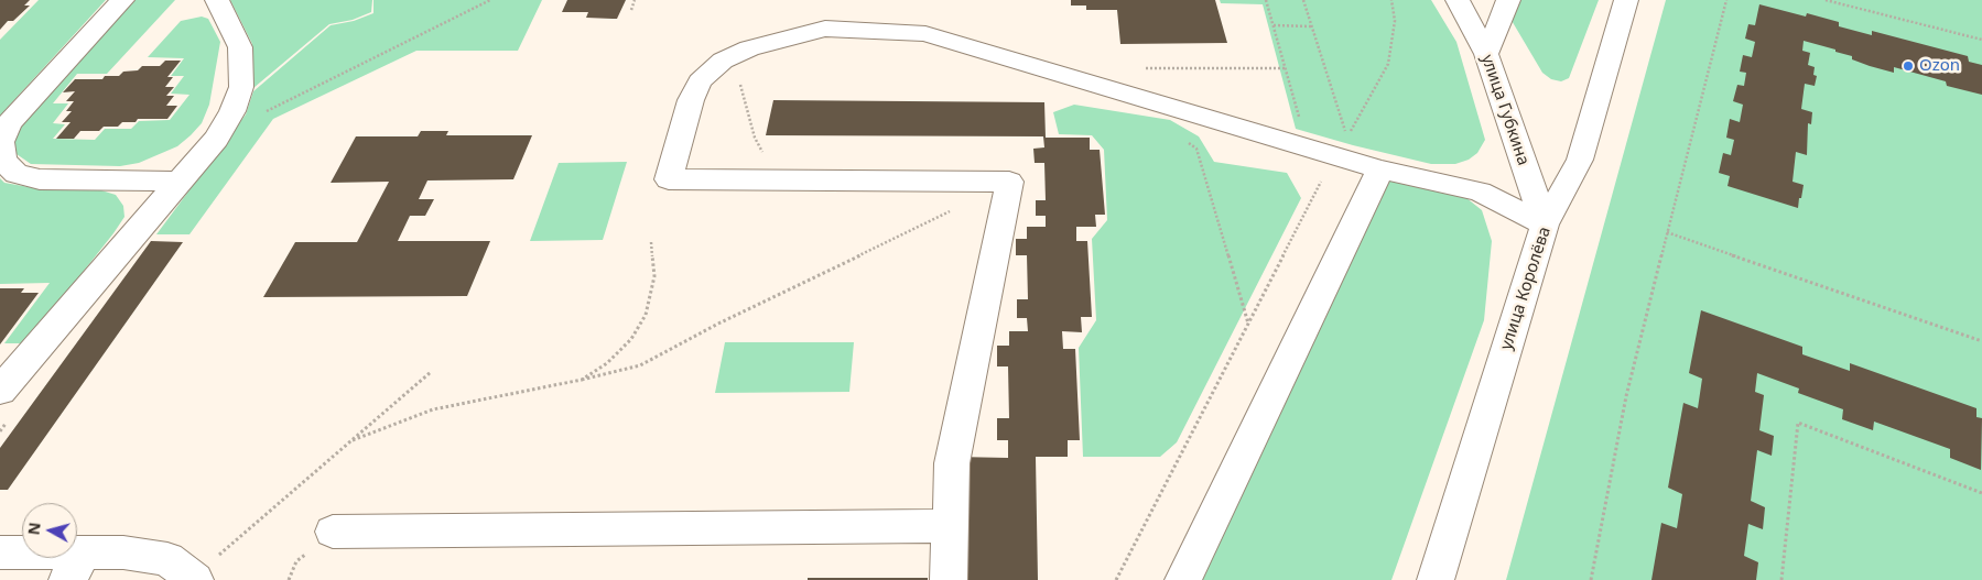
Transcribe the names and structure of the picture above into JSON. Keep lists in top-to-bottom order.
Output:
{
  "streets": {
    "street": ["улица Губкина", "улица Королёва"]
  },
  "crossings": [
    ["улица Губкина", "улица Королёва"]
  ],
  "places": ["Ozon"],
  "north": "left"
}
